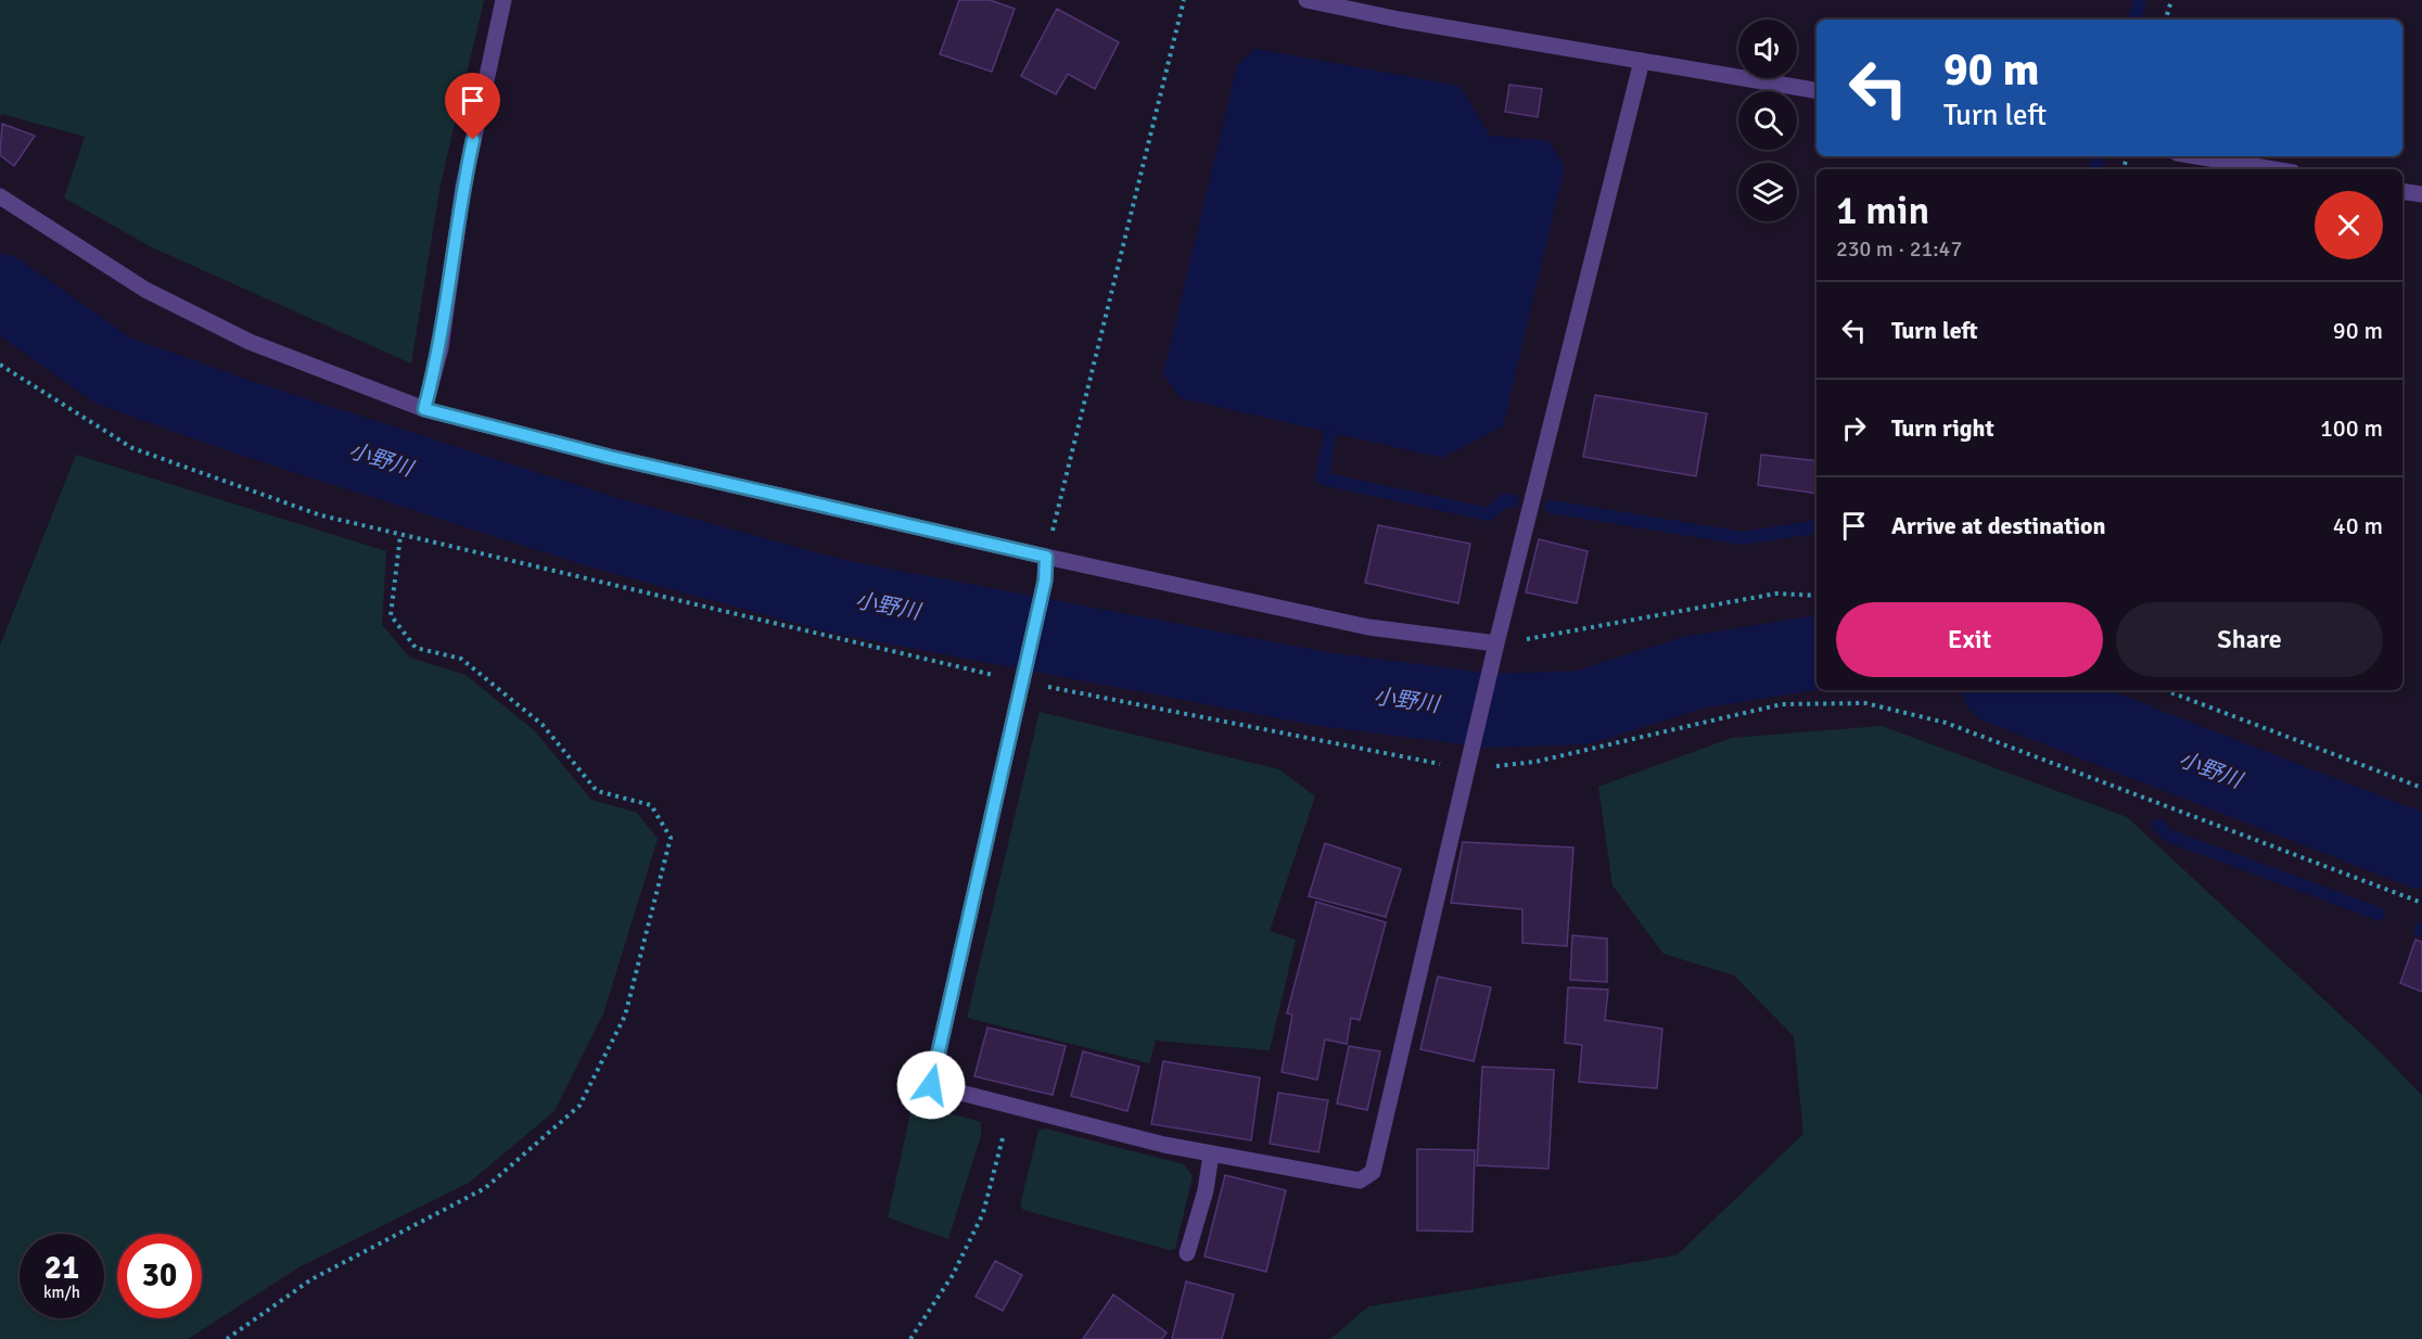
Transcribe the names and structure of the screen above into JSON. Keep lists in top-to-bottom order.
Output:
{
  "water": ["小野川"],
  "page": {
    "turn": ["90 m", "Turn left"],
    "heading": ["1 min", "230 m · 21:47"],
    "list": [
      {
        "name": "Turn left",
        "value": "90 m"
      },
      {
        "name": "Turn right",
        "value": "100 m"
      },
      {
        "name": "Arrive at destination",
        "value": "40 m"
      }
    ],
    "buttons": ["Exit", "Share"],
    "speed": "21 km/h",
    "limit": "30"
  }
}
